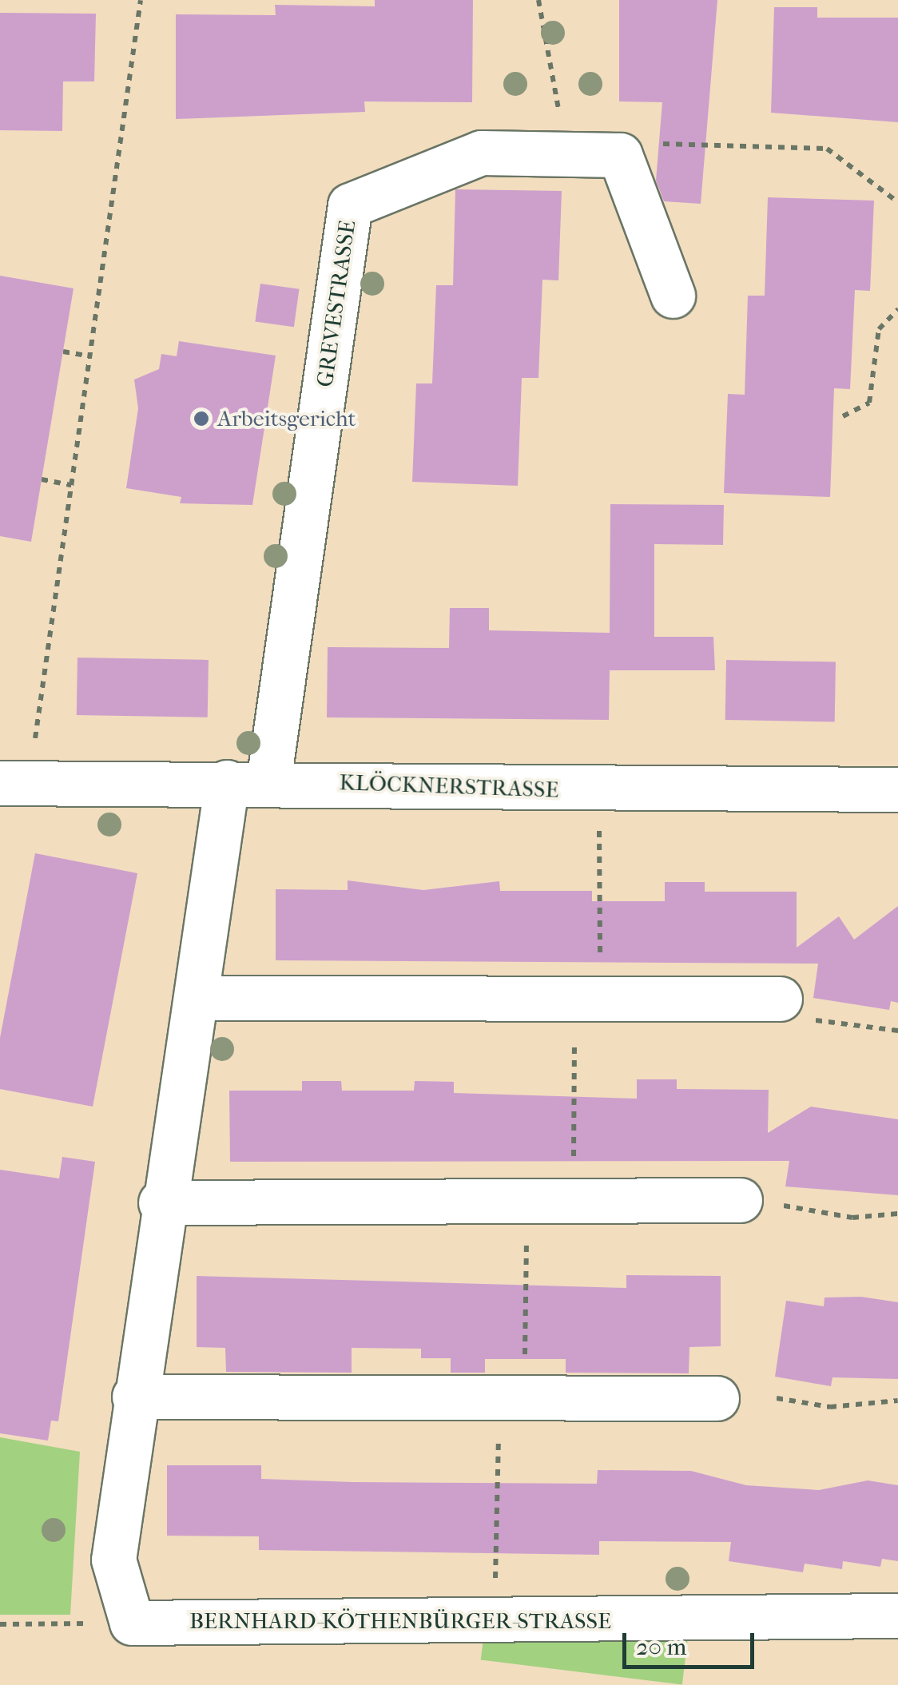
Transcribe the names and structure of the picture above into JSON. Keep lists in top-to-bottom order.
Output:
{
  "streets": {
    "street": ["GREVESTRASSE", "KLÖCKNERSTRASSE", "BERNHARD-KÖTHENBÜRGER-STRASSE"]
  },
  "crossings": [
    ["GREVESTRASSE", "KLÖCKNERSTRASSE"]
  ],
  "places": ["Arbeitsgericht"],
  "scale_bar": "20 m"
}
